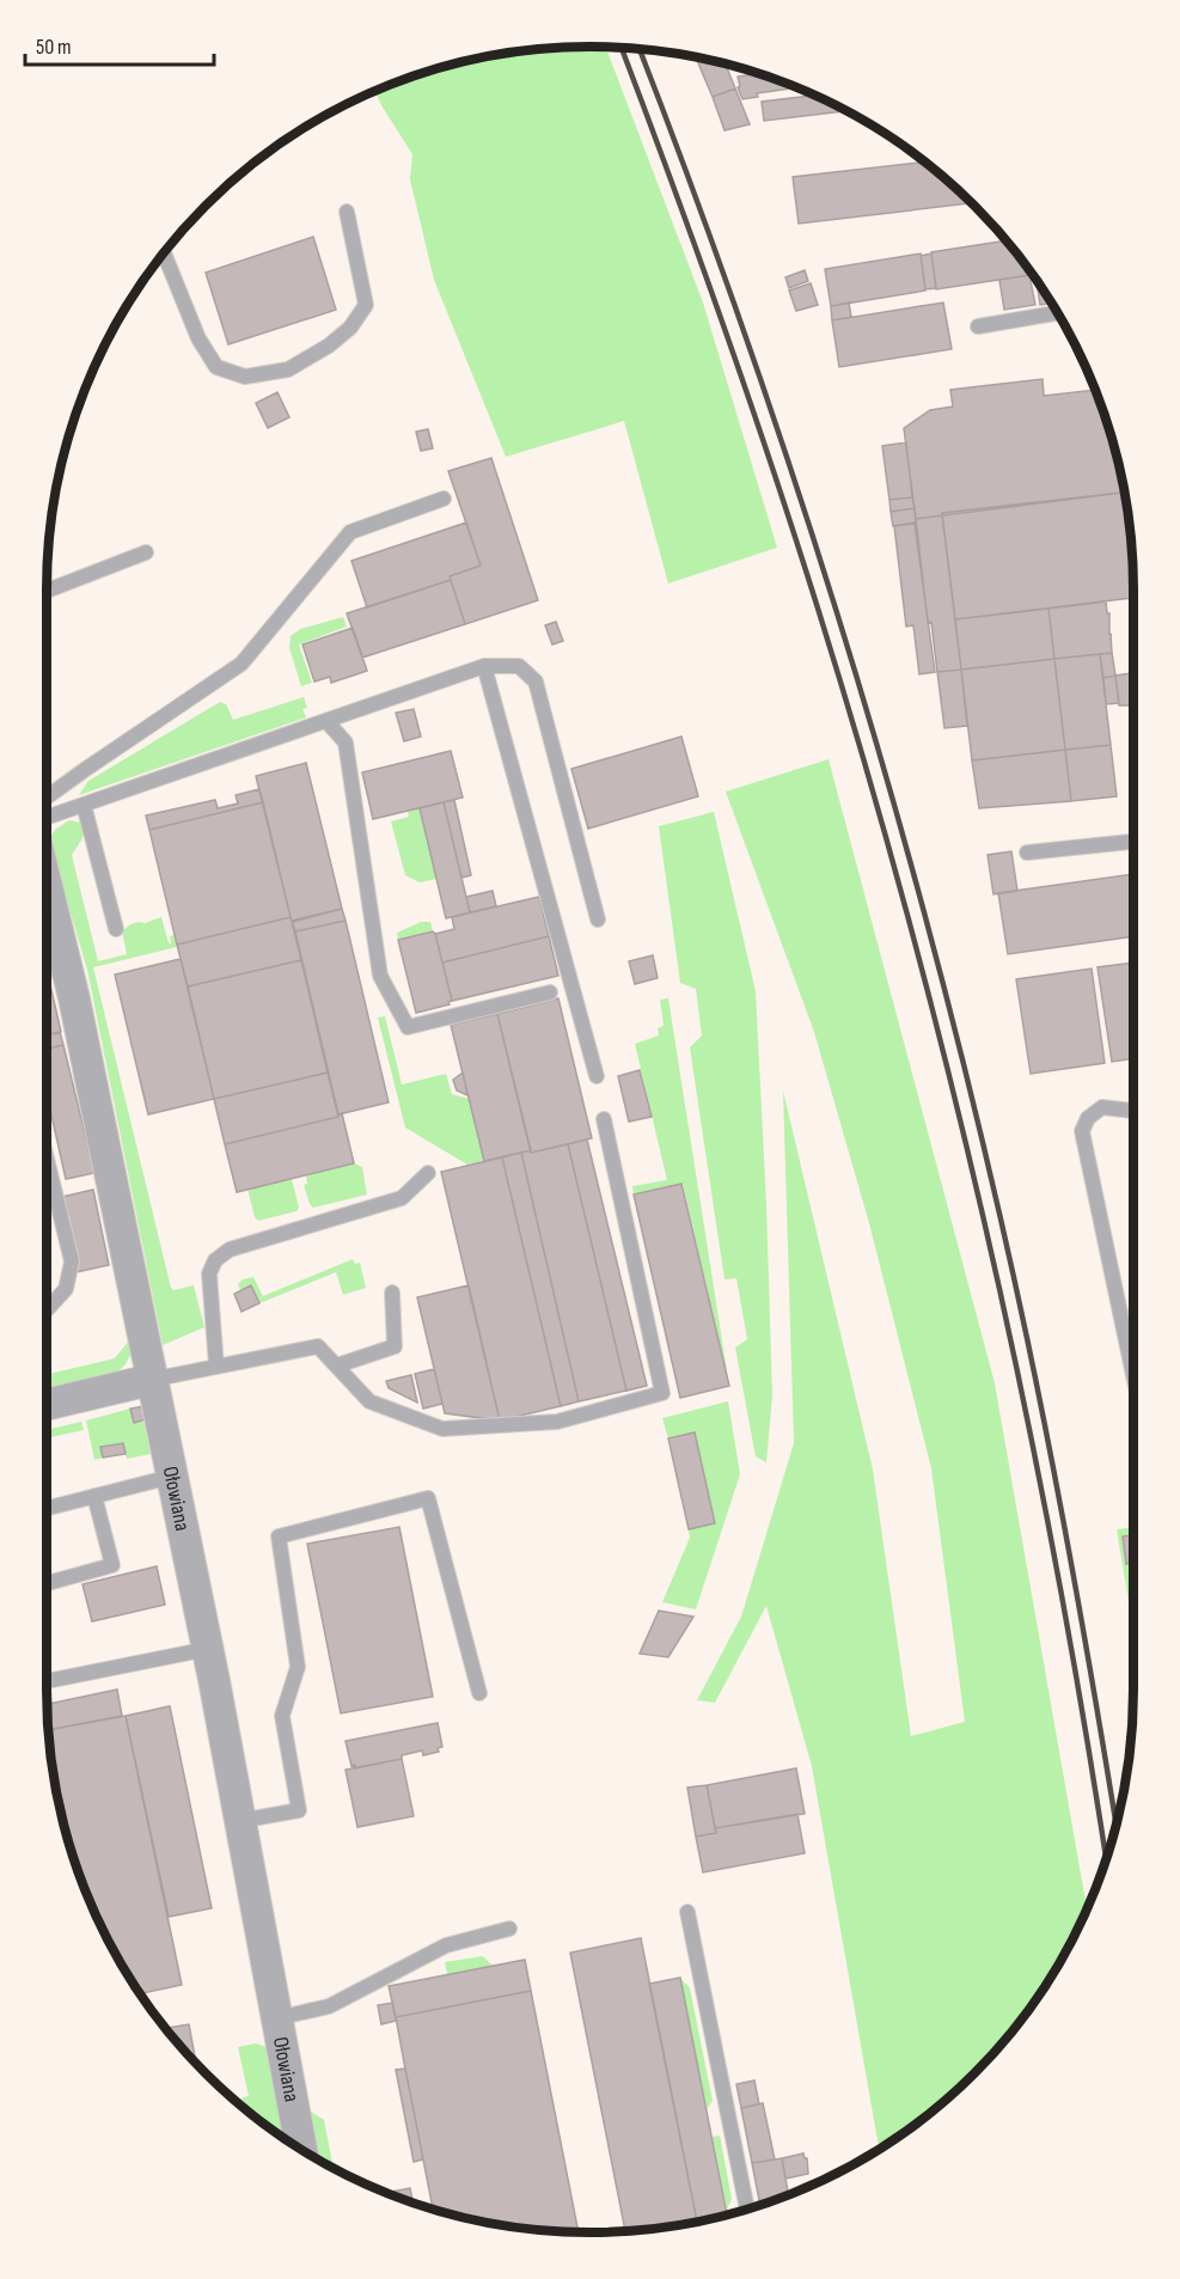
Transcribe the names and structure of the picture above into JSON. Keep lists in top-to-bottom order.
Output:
{
  "streets": {
    "street": ["Ołowiana"]
  },
  "scale_bar": "50 m"
}
